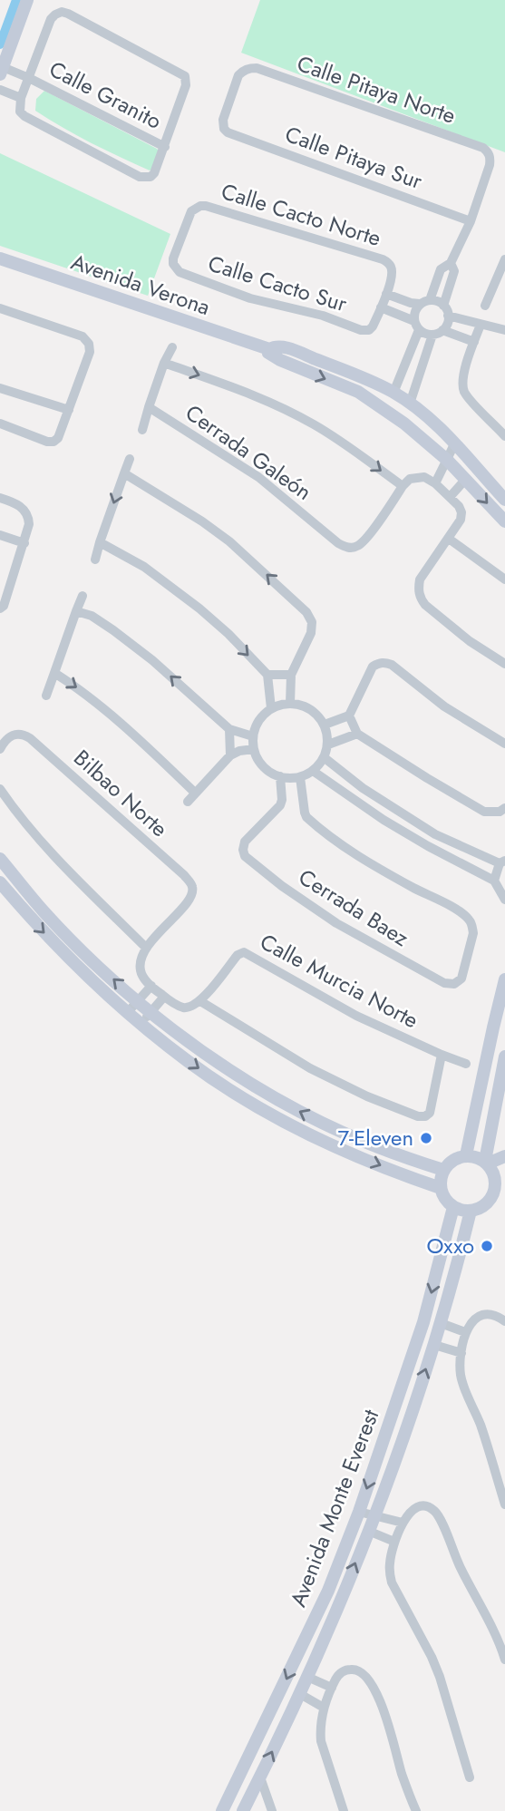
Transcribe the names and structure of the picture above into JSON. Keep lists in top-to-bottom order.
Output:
{
  "streets": {
    "street": [
      "Calle Pitaya Norte",
      "Calle Granito",
      "Calle Pitaya Sur",
      "Calle Cacto Norte",
      "Calle Cacto Sur",
      "Avenida Verona",
      "Cerrada Galeón",
      "Bilbao Norte",
      "Cerrada Baez",
      "Calle Murcia Norte",
      "Avenida Monte Everest"
    ]
  },
  "crossings": [
    ["Calle Pitaya Norte", "Calle Pitaya Sur"],
    ["Calle Cacto Norte", "Calle Cacto Sur"]
  ],
  "one_way": ["Cerrada Galeón"],
  "places": ["7-Eleven", "Oxxo"]
}
